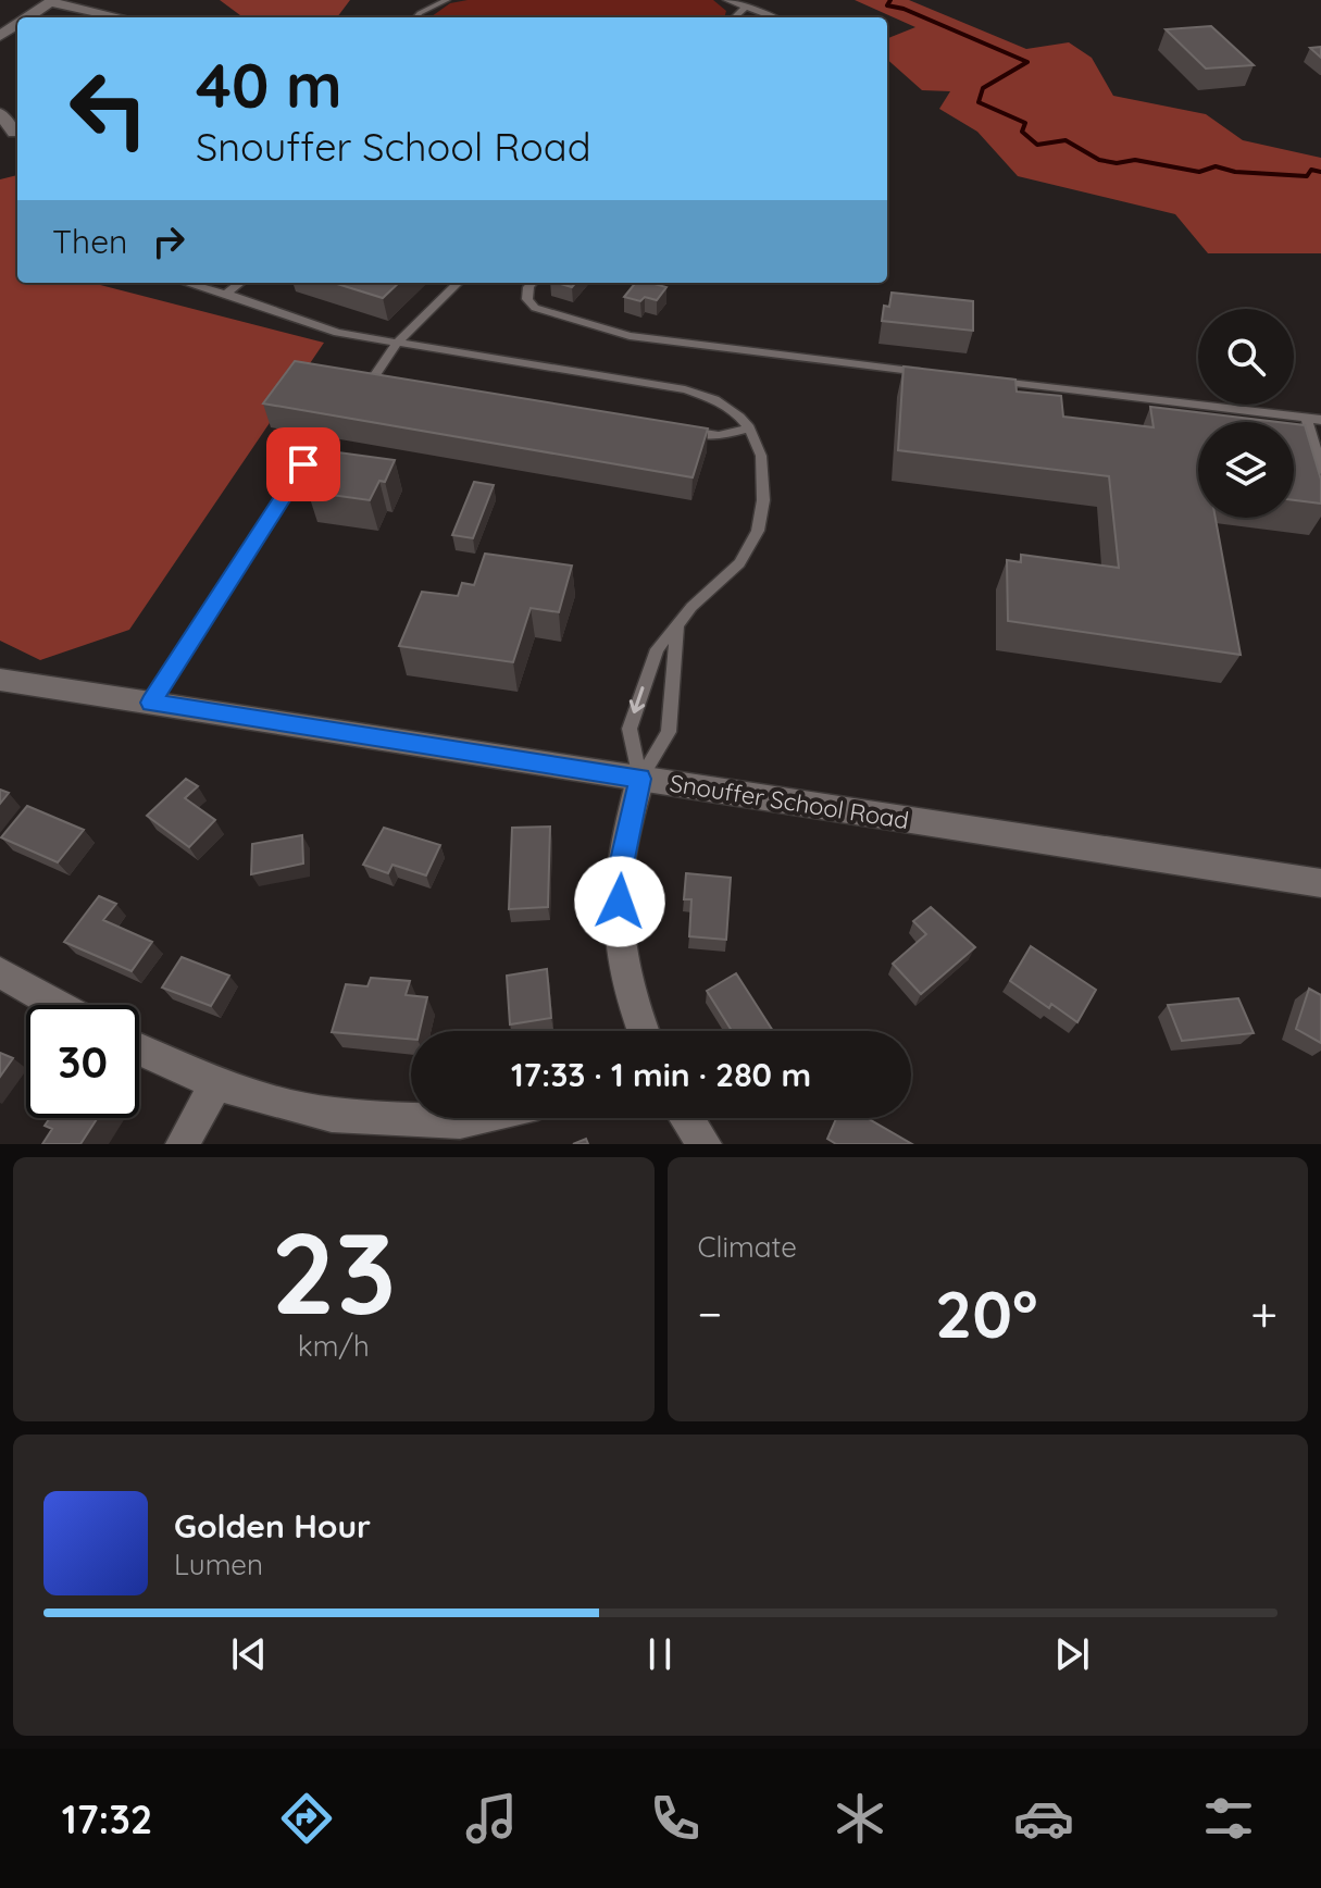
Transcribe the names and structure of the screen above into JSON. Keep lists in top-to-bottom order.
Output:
{
  "streets": {
    "main road": ["Snouffer School Road"]
  },
  "page": {
    "turn": ["40 m", "Snouffer School Road"],
    "then": "Then",
    "limit": "30",
    "trip": "17:33 · 1 min · 280 m",
    "tile": [
      ["23", "km/h"],
      "Climate"
    ],
    "heat": ["−", "20°", "+"],
    "song": ["Golden Hour", "Lumen"],
    "tabs": "17:32"
  }
}
